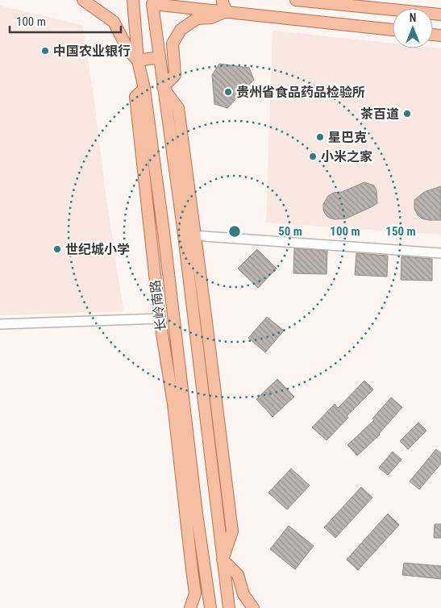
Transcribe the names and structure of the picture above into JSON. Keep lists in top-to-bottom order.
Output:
{
  "streets": {
    "main road": ["长岭南路"]
  },
  "places": [
    "中国农业银行",
    "贵州省食品药品检验所",
    "茶百道",
    "星巴克",
    "小米之家",
    "世纪城小学"
  ],
  "scale_bar": "100 m",
  "north": "top",
  "rings": ["50 m", "100 m", "150 m"]
}
